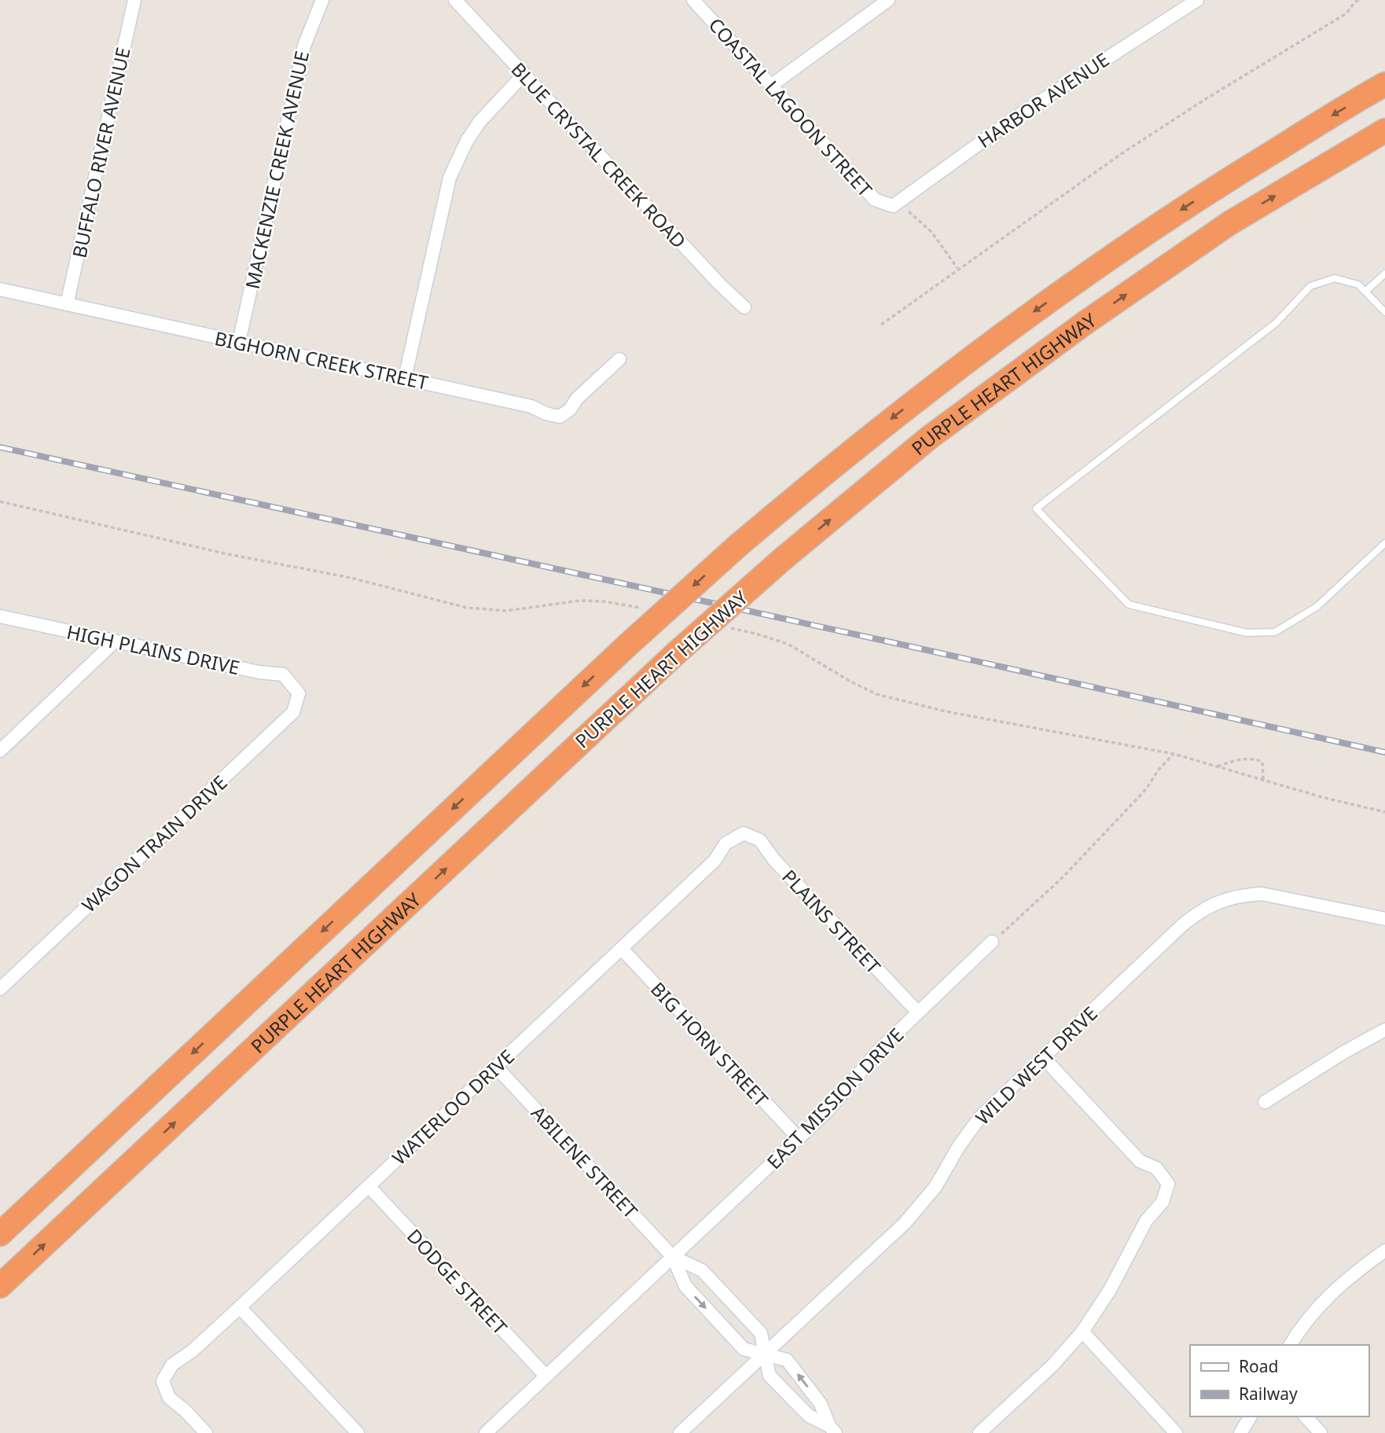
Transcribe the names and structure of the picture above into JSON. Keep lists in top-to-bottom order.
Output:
{
  "streets": {
    "highway": ["PURPLE HEART HIGHWAY"],
    "street": [
      "HARBOR AVENUE",
      "COASTAL LAGOON STREET",
      "BUFFALO RIVER AVENUE",
      "BLUE CRYSTAL CREEK ROAD",
      "MACKENZIE CREEK AVENUE",
      "BIGHORN CREEK STREET",
      "HIGH PLAINS DRIVE",
      "WAGON TRAIN DRIVE",
      "PLAINS STREET",
      "BIG HORN STREET",
      "WILD WEST DRIVE",
      "EAST MISSION DRIVE",
      "WATERLOO DRIVE",
      "ABILENE STREET",
      "DODGE STREET"
    ]
  },
  "crossings": [
    ["HARBOR AVENUE", "COASTAL LAGOON STREET"],
    ["BUFFALO RIVER AVENUE", "BIGHORN CREEK STREET"],
    ["MACKENZIE CREEK AVENUE", "BIGHORN CREEK STREET"],
    ["HIGH PLAINS DRIVE", "WAGON TRAIN DRIVE"],
    ["PLAINS STREET", "EAST MISSION DRIVE"],
    ["PLAINS STREET", "WATERLOO DRIVE"],
    ["BIG HORN STREET", "EAST MISSION DRIVE"],
    ["BIG HORN STREET", "WATERLOO DRIVE"],
    ["WILD WEST DRIVE", "ABILENE STREET"],
    ["EAST MISSION DRIVE", "ABILENE STREET"],
    ["EAST MISSION DRIVE", "DODGE STREET"],
    ["WATERLOO DRIVE", "ABILENE STREET"],
    ["WATERLOO DRIVE", "DODGE STREET"]
  ],
  "legend": ["Road", "Railway"]
}
